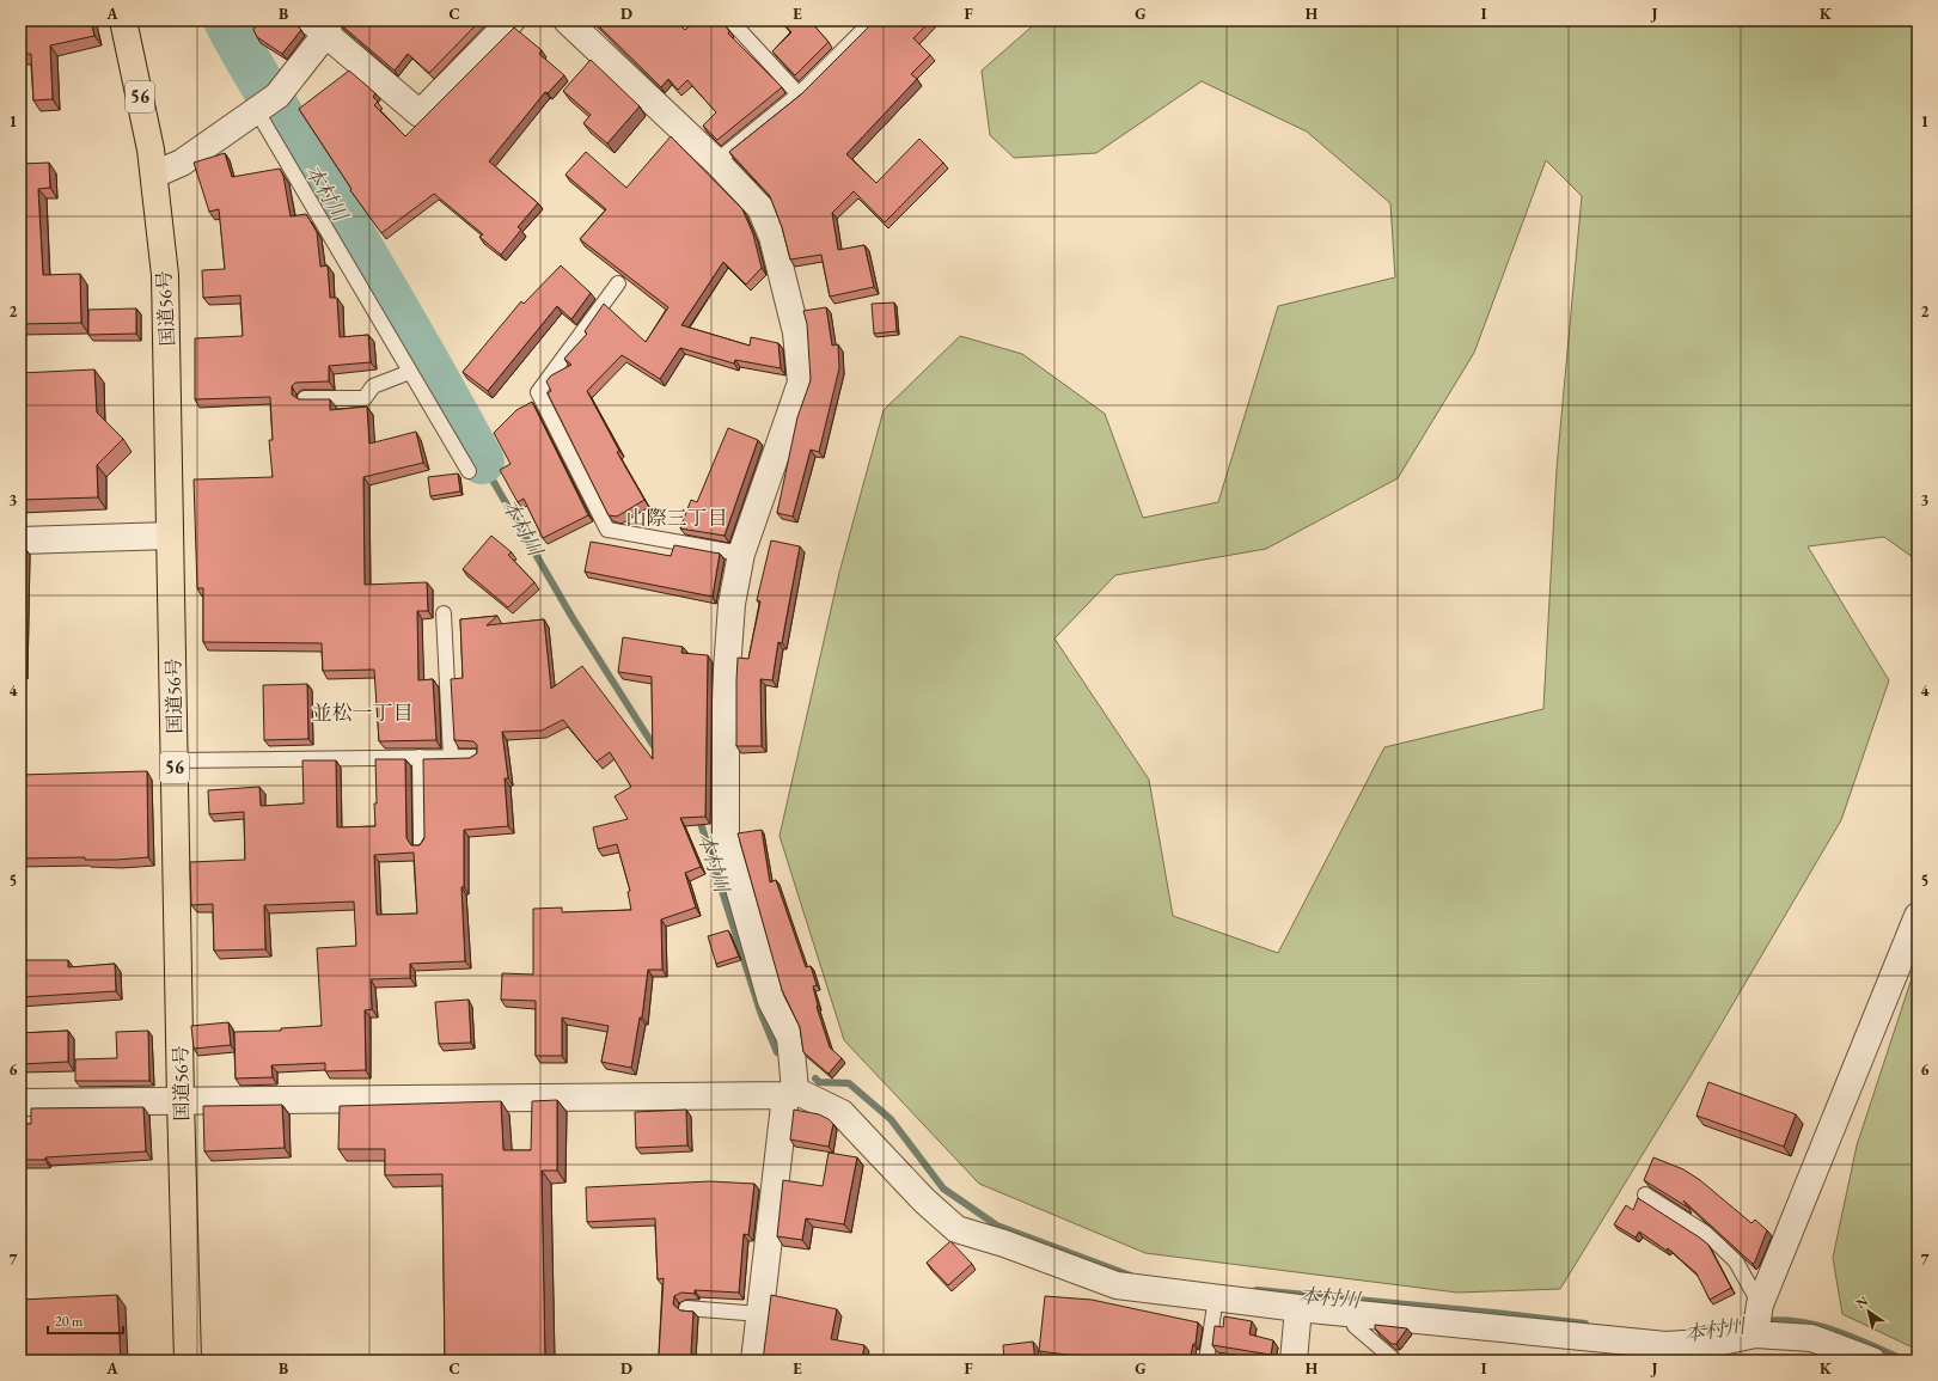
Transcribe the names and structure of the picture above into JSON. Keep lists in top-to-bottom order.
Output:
{
  "streets": {
    "highway": ["56", "国道56号"]
  },
  "crossings": [
    ["56", "国道56号"]
  ],
  "districts": ["山際三丁目", "並松一丁目"],
  "water": ["本村川"],
  "scale_bar": "20 m",
  "north": "top left",
  "grid": {
    "columns": [
      "A",
      "B",
      "C",
      "D",
      "E",
      "F",
      "G",
      "H",
      "I",
      "J",
      "K"
    ],
    "rows": [
      "1",
      "2",
      "3",
      "4",
      "5",
      "6",
      "7"
    ]
  }
}
